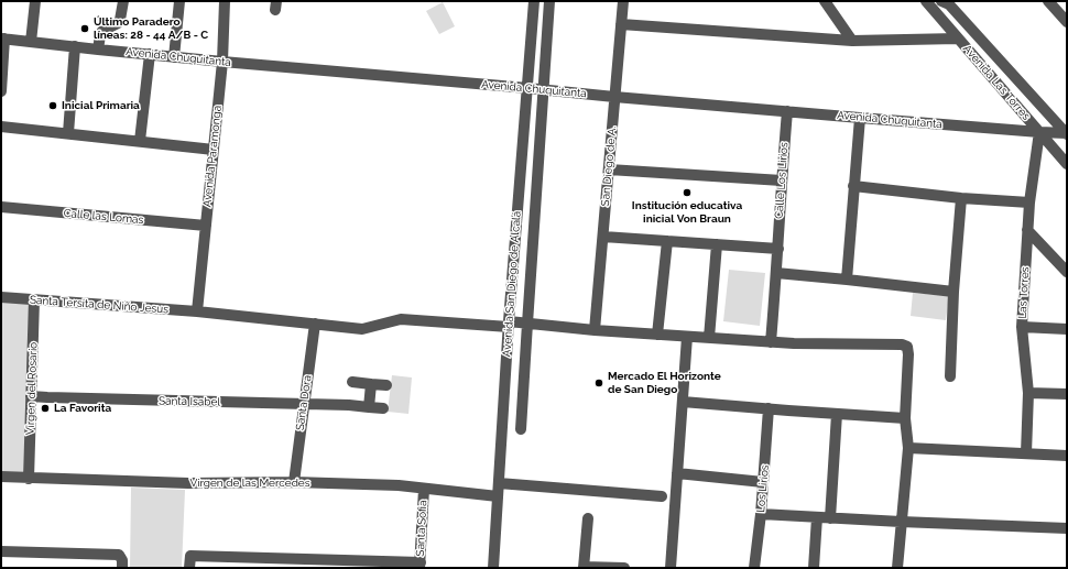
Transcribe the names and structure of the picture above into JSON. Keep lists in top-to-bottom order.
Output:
{
  "streets": {
    "street": [
      "Avenida Chuquitanta",
      "Avenida Las Torres",
      "Avenida Paramonga",
      "San Diego de A.",
      "Calle Los Lirios",
      "Calle las Lomas",
      "Avenida San Diego de Alcalá",
      "Las Torres",
      "Santa Tersita de Niño Jesus",
      "Virgen del Rosario",
      "Santa Isabel",
      "Santa Dora",
      "Virgen de las Mercedes",
      "Los Lirios",
      "Santa Sofia"
    ]
  },
  "crossings": [
    ["Avenida Chuquitanta", "Avenida Las Torres"],
    ["Avenida Chuquitanta", "Avenida Paramonga"],
    ["Avenida Chuquitanta", "San Diego de A."],
    ["Avenida Chuquitanta", "Calle Los Lirios"],
    ["Avenida Chuquitanta", "Avenida San Diego de Alcalá"],
    ["Avenida Chuquitanta", "Las Torres"],
    ["Avenida Las Torres", "Las Torres"],
    ["Avenida Paramonga", "Calle las Lomas"],
    ["Avenida Paramonga", "Santa Tersita de Niño Jesus"],
    ["San Diego de A.", "Santa Tersita de Niño Jesus"],
    ["Calle Los Lirios", "Santa Tersita de Niño Jesus"],
    ["Avenida San Diego de Alcalá", "Santa Tersita de Niño Jesus"],
    ["Avenida San Diego de Alcalá", "Virgen de las Mercedes"],
    ["Santa Tersita de Niño Jesus", "Virgen del Rosario"],
    ["Santa Tersita de Niño Jesus", "Santa Dora"],
    ["Virgen del Rosario", "Santa Isabel"],
    ["Virgen del Rosario", "Virgen de las Mercedes"],
    ["Santa Isabel", "Santa Dora"],
    ["Santa Dora", "Virgen de las Mercedes"],
    ["Virgen de las Mercedes", "Santa Sofia"]
  ],
  "places": [
    "Último Paradero líneas: 28 - 44 A/B - C",
    "Inicial Primaria",
    "Institución educativa inicial Von Braun",
    "Mercado El Horizonte de San Diego",
    "La Favorita"
  ]
}
